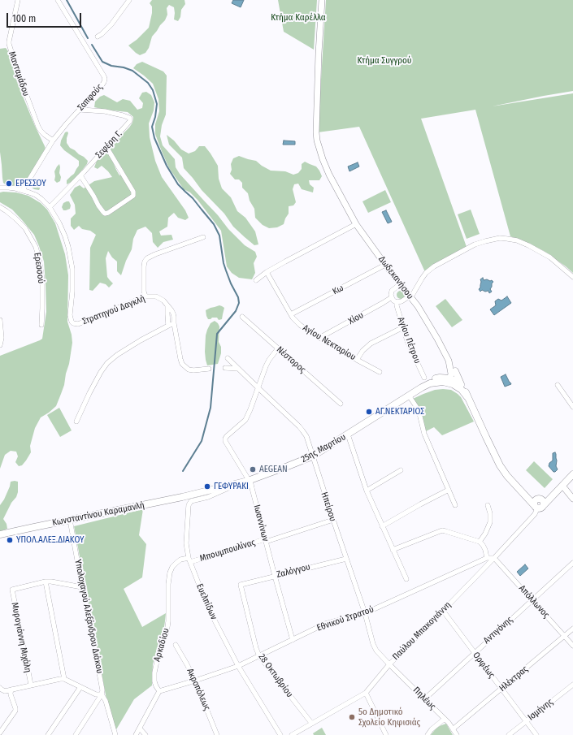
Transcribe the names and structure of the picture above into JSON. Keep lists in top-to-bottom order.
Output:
{
  "streets": {
    "main road": ["25ης Μαρτίου", "Κωνσταντίνου Καραμανλή", "Παύλου Μπακογιάννη"],
    "street": [
      "Μανταμάδου",
      "Σαπφούς",
      "Σεφέρη Γ.",
      "Ερεσσού",
      "Δωδεκανήσου",
      "Κω",
      "Στρατηγού Δαγκλή",
      "Χίου",
      "Αγίου Πέτρου",
      "Αγίου Νεκταρίου",
      "Νέστορος",
      "Ηπείρου",
      "Ιωαννίνων",
      "Μπουμπουλίνας",
      "Ζαλόγγου",
      "Ευελπίδων",
      "Απόλλωνος",
      "Υπολοχαγού Αλεξάνδρου Διάκου",
      "Εθνικού Στρατού",
      "Αντιγόνης",
      "Μυρογιάννη Μιχάλη",
      "Αρκαδίου",
      "Ορφέως",
      "28 Οκτωβρίου",
      "Ηλέκτρας",
      "Ακροπόλεως",
      "Πηλέως",
      "Ισμήνης"
    ]
  },
  "crossings": [
    ["Μανταμάδου", "Σαπφούς"],
    ["Σαπφούς", "Σεφέρη Γ."],
    ["Σαπφούς", "Στρατηγού Δαγκλή"],
    ["Σεφέρη Γ.", "Στρατηγού Δαγκλή"],
    ["Δωδεκανήσου", "Κω"],
    ["Δωδεκανήσου", "Χίου"],
    ["Δωδεκανήσου", "25ης Μαρτίου"],
    ["Κω", "Αγίου Νεκταρίου"],
    ["Χίου", "Αγίου Νεκταρίου"],
    ["Νέστορος", "Ιωαννίνων"],
    ["25ης Μαρτίου", "Ηπείρου"],
    ["25ης Μαρτίου", "Κωνσταντίνου Καραμανλή"],
    ["25ης Μαρτίου", "Ιωαννίνων"],
    ["25ης Μαρτίου", "Ευελπίδων"],
    ["Ηπείρου", "Ιωαννίνων"],
    ["Ηπείρου", "Μπουμπουλίνας"],
    ["Ηπείρου", "Ζαλόγγου"],
    ["Ηπείρου", "Εθνικού Στρατού"],
    ["Ηπείρου", "Παύλου Μπακογιάννη"],
    ["Ηπείρου", "Πηλέως"],
    ["Κωνσταντίνου Καραμανλή", "Υπολοχαγού Αλεξάνδρου Διάκου"],
    ["Ιωαννίνων", "Μπουμπουλίνας"],
    ["Ιωαννίνων", "Ζαλόγγου"],
    ["Ιωαννίνων", "Εθνικού Στρατού"],
    ["Μπουμπουλίνας", "Ευελπίδων"],
    ["Μπουμπουλίνας", "Αρκαδίου"],
    ["Ζαλόγγου", "28 Οκτωβρίου"],
    ["Ευελπίδων", "Εθνικού Στρατού"],
    ["Ευελπίδων", "Αρκαδίου"],
    ["Απόλλωνος", "Εθνικού Στρατού"],
    ["Απόλλωνος", "Αντιγόνης"],
    ["Απόλλωνος", "Παύλου Μπακογιάννη"],
    ["Απόλλωνος", "Ηλέκτρας"],
    ["Εθνικού Στρατού", "Παύλου Μπακογιάννη"],
    ["Εθνικού Στρατού", "Αρκαδίου"],
    ["Εθνικού Στρατού", "28 Οκτωβρίου"],
    ["Εθνικού Στρατού", "Ακροπόλεως"],
    ["Αντιγόνης", "Ορφέως"],
    ["Αντιγόνης", "Πηλέως"],
    ["Παύλου Μπακογιάννη", "Ορφέως"],
    ["Παύλου Μπακογιάννη", "28 Οκτωβρίου"],
    ["Παύλου Μπακογιάννη", "Πηλέως"],
    ["Ορφέως", "Ηλέκτρας"],
    ["Ορφέως", "Ισμήνης"],
    ["Ηλέκτρας", "Πηλέως"]
  ],
  "parks": ["Κτήμα Καρέλλα", "Κτήμα Συγγρού"],
  "places": [
    "ΕΡΕΣΣΟΥ",
    "ΑΓ.ΝΕΚΤΑΡΙΟΣ",
    "AEGEAN",
    "ΓΕΦΥΡΑΚΙ",
    "ΥΠΟΛ.ΑΛΕΞ.ΔΙΑΚΟΥ",
    "5ο Δημοτικό Σχολείο Κηφισιάς"
  ],
  "scale_bar": "100 m"
}
